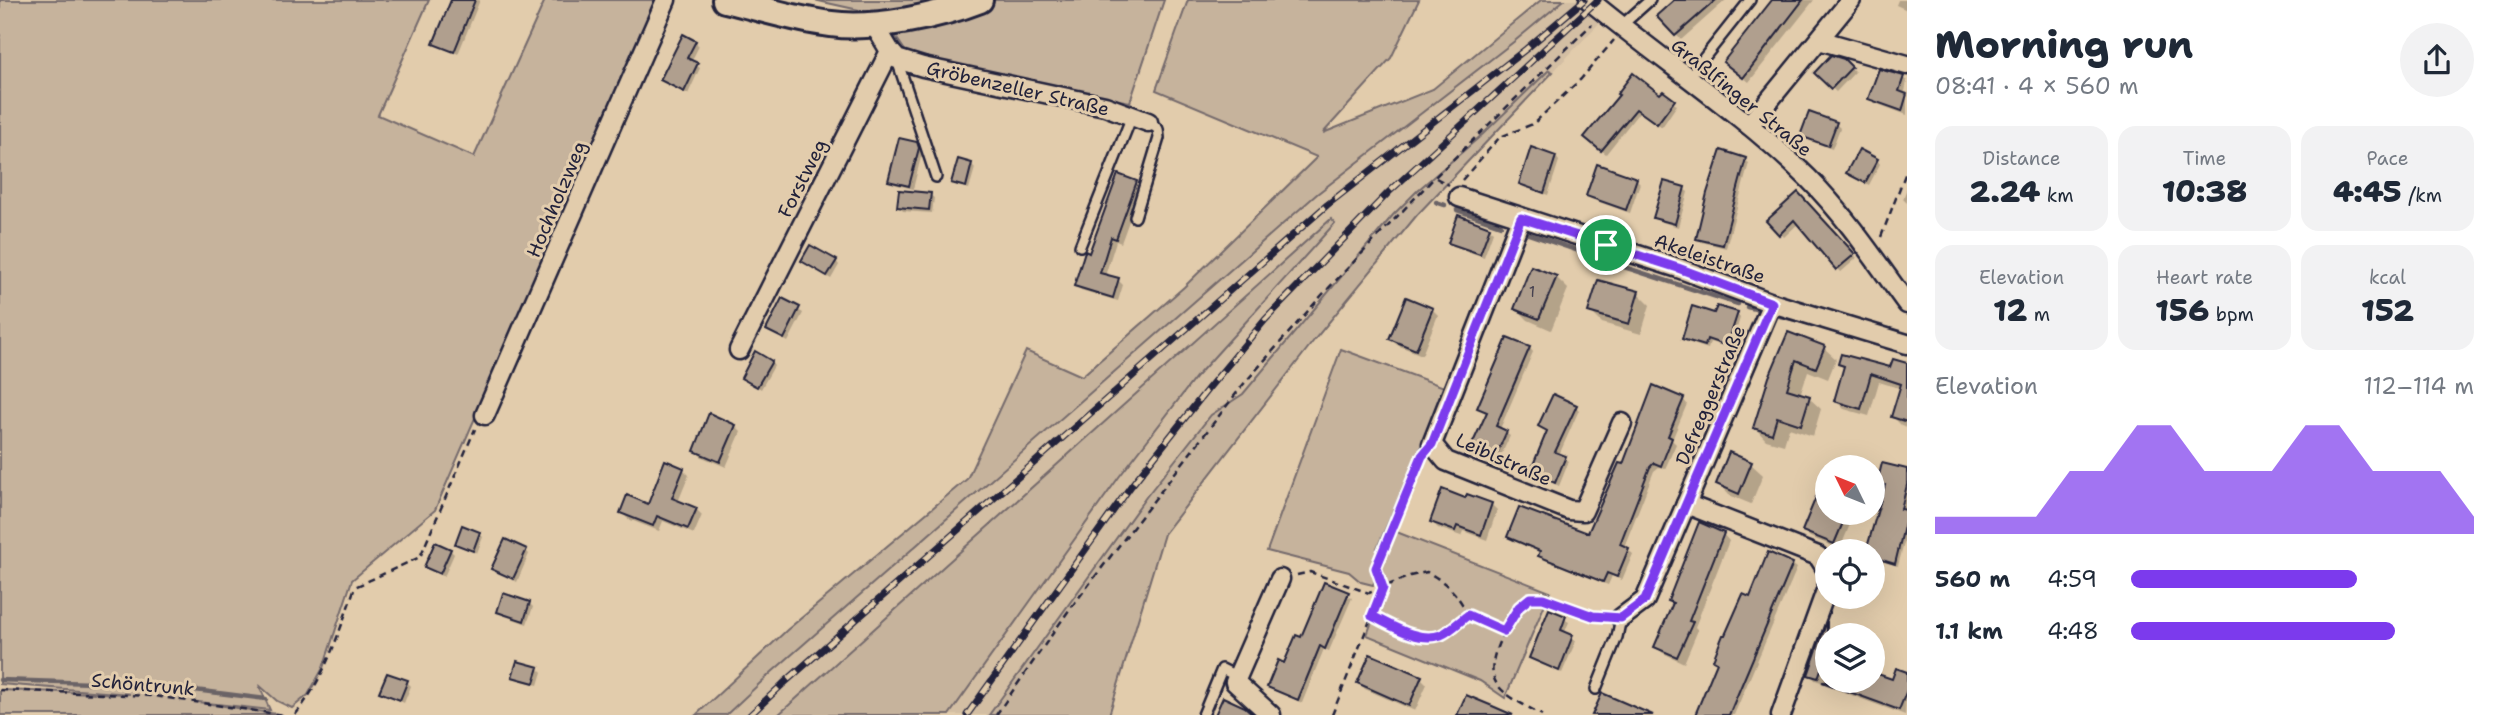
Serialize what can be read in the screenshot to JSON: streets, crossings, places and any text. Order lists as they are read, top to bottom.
{
  "streets": {
    "street": [
      "Gröbenzeller Straße",
      "Graßlfinger Straße",
      "Forstweg",
      "Hochholzweg",
      "Akeleistraße",
      "Defreggerstraße",
      "Leiblstraße"
    ],
    "path": ["Schöntrunk"]
  },
  "crossings": [
    ["Gröbenzeller Straße", "Forstweg"],
    ["Akeleistraße", "Defreggerstraße"],
    ["Akeleistraße", "Leiblstraße"]
  ],
  "house_numbers": ["1"],
  "north": "top left",
  "page": {
    "heading": ["Morning run", "08:41 · 4 × 560 m"],
    "stats": [
      ["Distance", "2.24 km"],
      ["Time", "10:38"],
      ["Pace", "4:45 /km"],
      ["Elevation", "12 m"],
      ["Heart rate", "156 bpm"],
      ["kcal", "152"]
    ],
    "chart": ["Elevation", "112–114 m"],
    "list": [
      {
        "name": "560 m",
        "note": "4:59"
      },
      {
        "name": "1.1 km",
        "note": "4:48"
      }
    ]
  }
}
